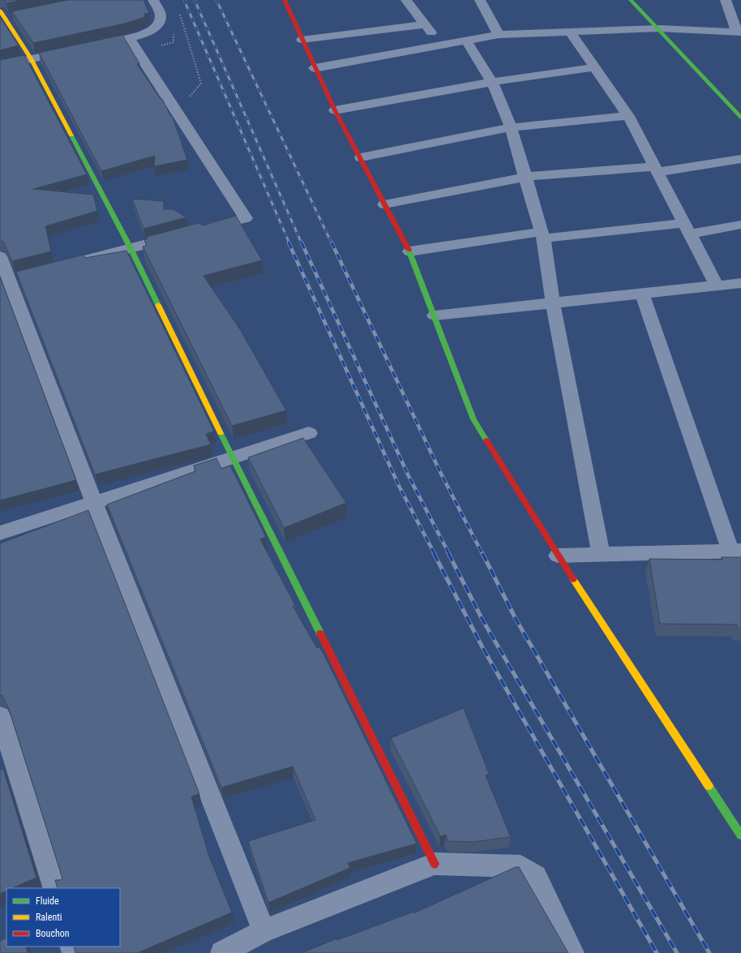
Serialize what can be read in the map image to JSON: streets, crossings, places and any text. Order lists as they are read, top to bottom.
{
  "legend": ["Fluide", "Ralenti", "Bouchon"]
}
